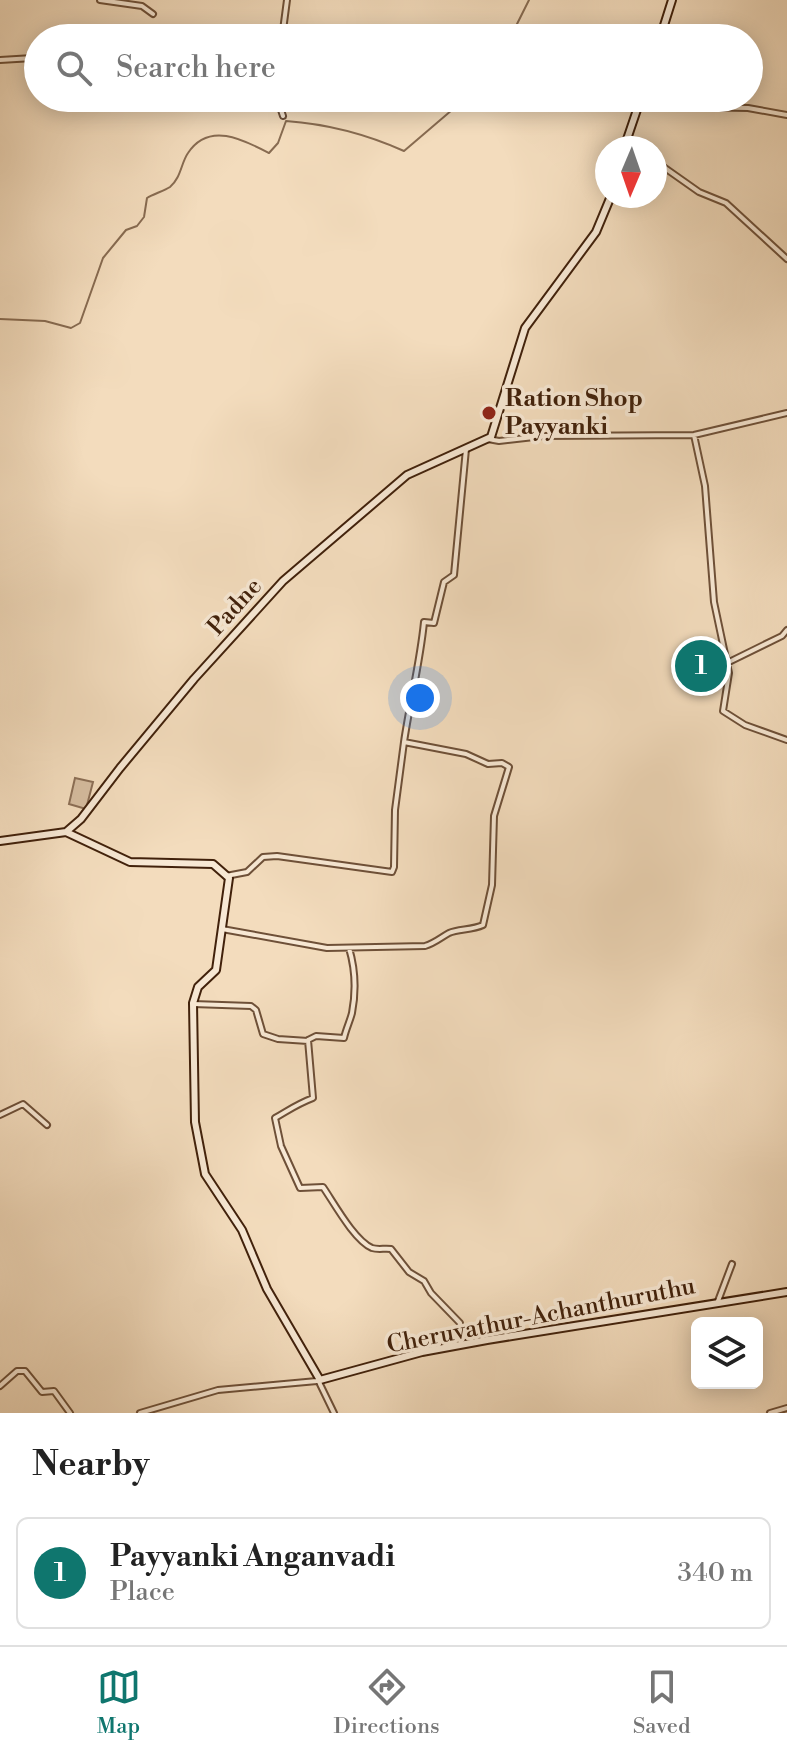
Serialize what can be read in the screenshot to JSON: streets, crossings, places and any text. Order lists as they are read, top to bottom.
{
  "streets": {
    "main road": ["Padne", "Cheruvathur-Achanthuruthu"]
  },
  "places": ["Ration Shop Payyanki"],
  "north": "bottom",
  "page": {
    "search": "Search here",
    "pins": "1",
    "heading": "Nearby",
    "list": [
      {
        "mark": "1",
        "name": "Payyanki Anganvadi",
        "note": "Place",
        "value": "340 m"
      }
    ],
    "nav": ["Map", "Directions", "Saved"]
  }
}
